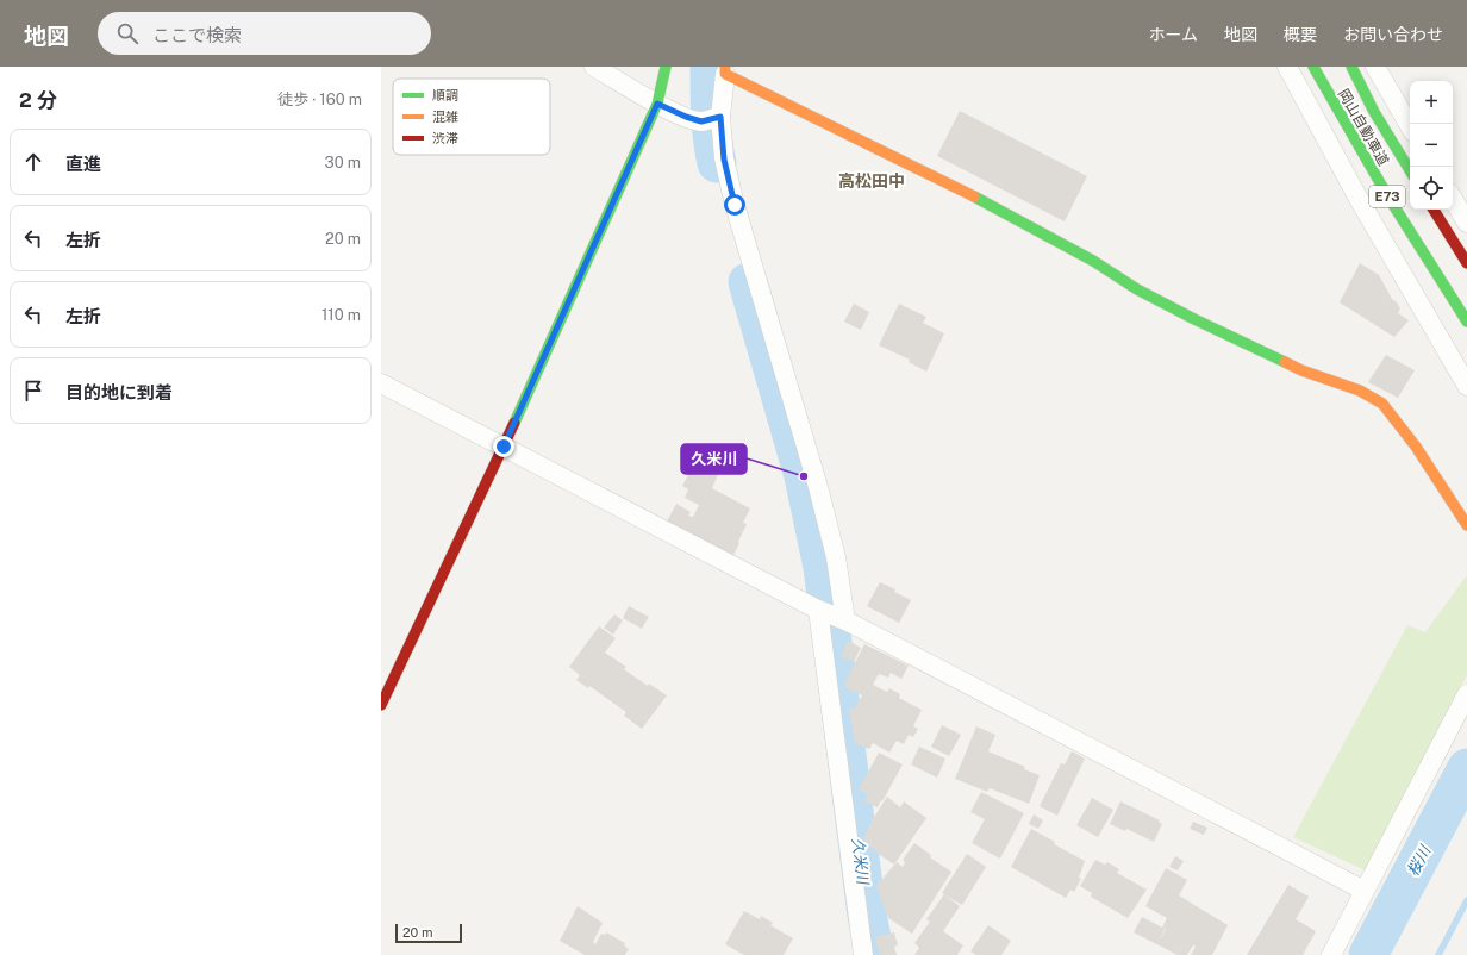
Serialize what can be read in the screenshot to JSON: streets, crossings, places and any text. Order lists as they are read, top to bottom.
{
  "streets": {
    "main road": ["岡山自動車道", "E73"]
  },
  "districts": ["高松田中"],
  "water": ["久米川", "桜川"],
  "places": ["久米川"],
  "legend": ["順調", "混雑", "渋滞"],
  "scale_bar": "20 m",
  "page": {
    "header": "地図",
    "search": "ここで検索",
    "nav": [
      "ホーム",
      "地図",
      "概要",
      "お問い合わせ"
    ],
    "heading": ["2 分", "徒歩 · 160 m"],
    "map_buttons": ["+", "−"],
    "list": [
      ["直進", "30 m"],
      ["左折", "20 m"],
      ["左折", "110 m"],
      "目的地に到着"
    ],
    "scale": "20 m"
  }
}
